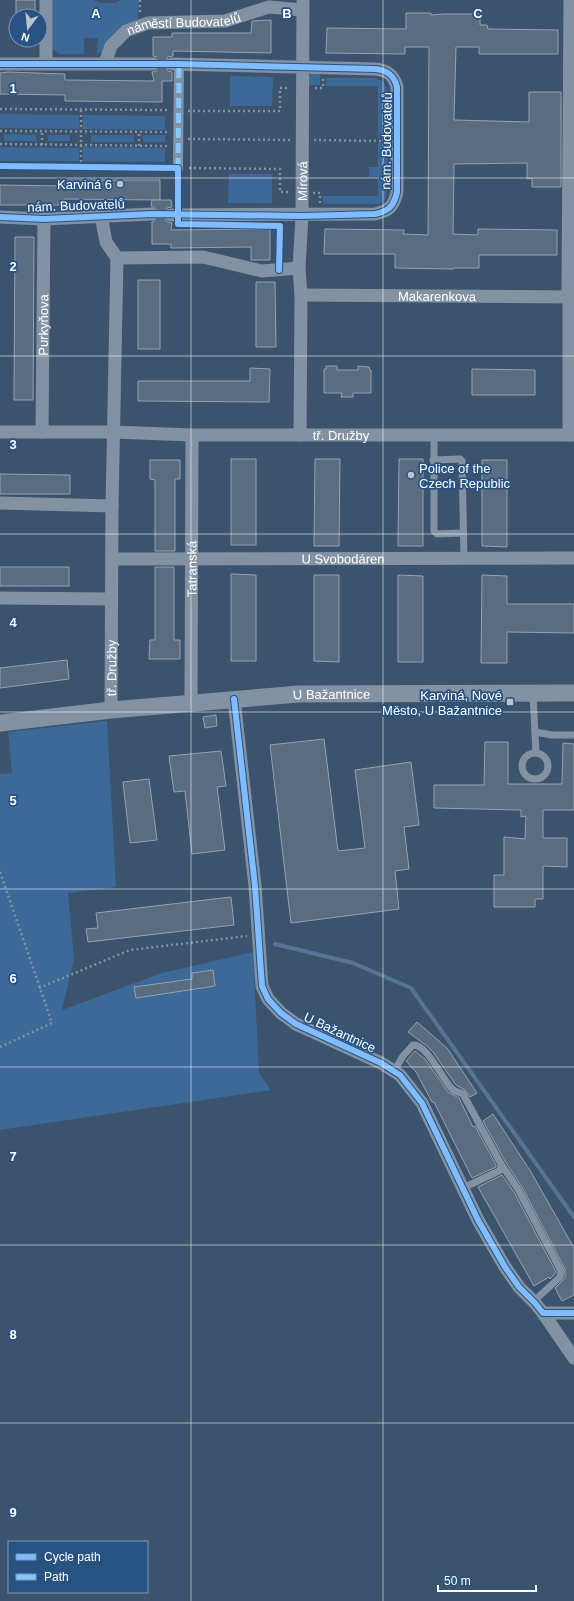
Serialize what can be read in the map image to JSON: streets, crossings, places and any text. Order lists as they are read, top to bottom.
{
  "streets": {
    "street": [
      "náměstí Budovatelů",
      "nám. Budovatelů",
      "Mírová",
      "Makarenkova",
      "Purkyňova",
      "tř. Družby",
      "U Svobodáren",
      "Tatranská",
      "U Bažantnice"
    ]
  },
  "crossings": [
    ["náměstí Budovatelů", "Mírová"],
    ["nám. Budovatelů", "Mírová"],
    ["nám. Budovatelů", "Purkyňova"],
    ["Mírová", "Makarenkova"],
    ["Mírová", "tř. Družby"],
    ["Makarenkova", "tř. Družby"],
    ["Purkyňova", "tř. Družby"],
    ["tř. Družby", "U Svobodáren"],
    ["tř. Družby", "Tatranská"],
    ["tř. Družby", "U Bažantnice"],
    ["U Svobodáren", "Tatranská"],
    ["Tatranská", "U Bažantnice"]
  ],
  "places": {
    "other": ["Karviná 6", "Police of the Czech Republic"],
    "transit": ["Karviná, Nové Město, U Bažantnice"]
  },
  "legend": ["Cycle path", "Path"],
  "scale_bar": "50 m",
  "north": "bottom",
  "grid": {
    "columns": ["A", "B", "C"],
    "rows": [
      "1",
      "2",
      "3",
      "4",
      "5",
      "6",
      "7",
      "8",
      "9"
    ]
  }
}
